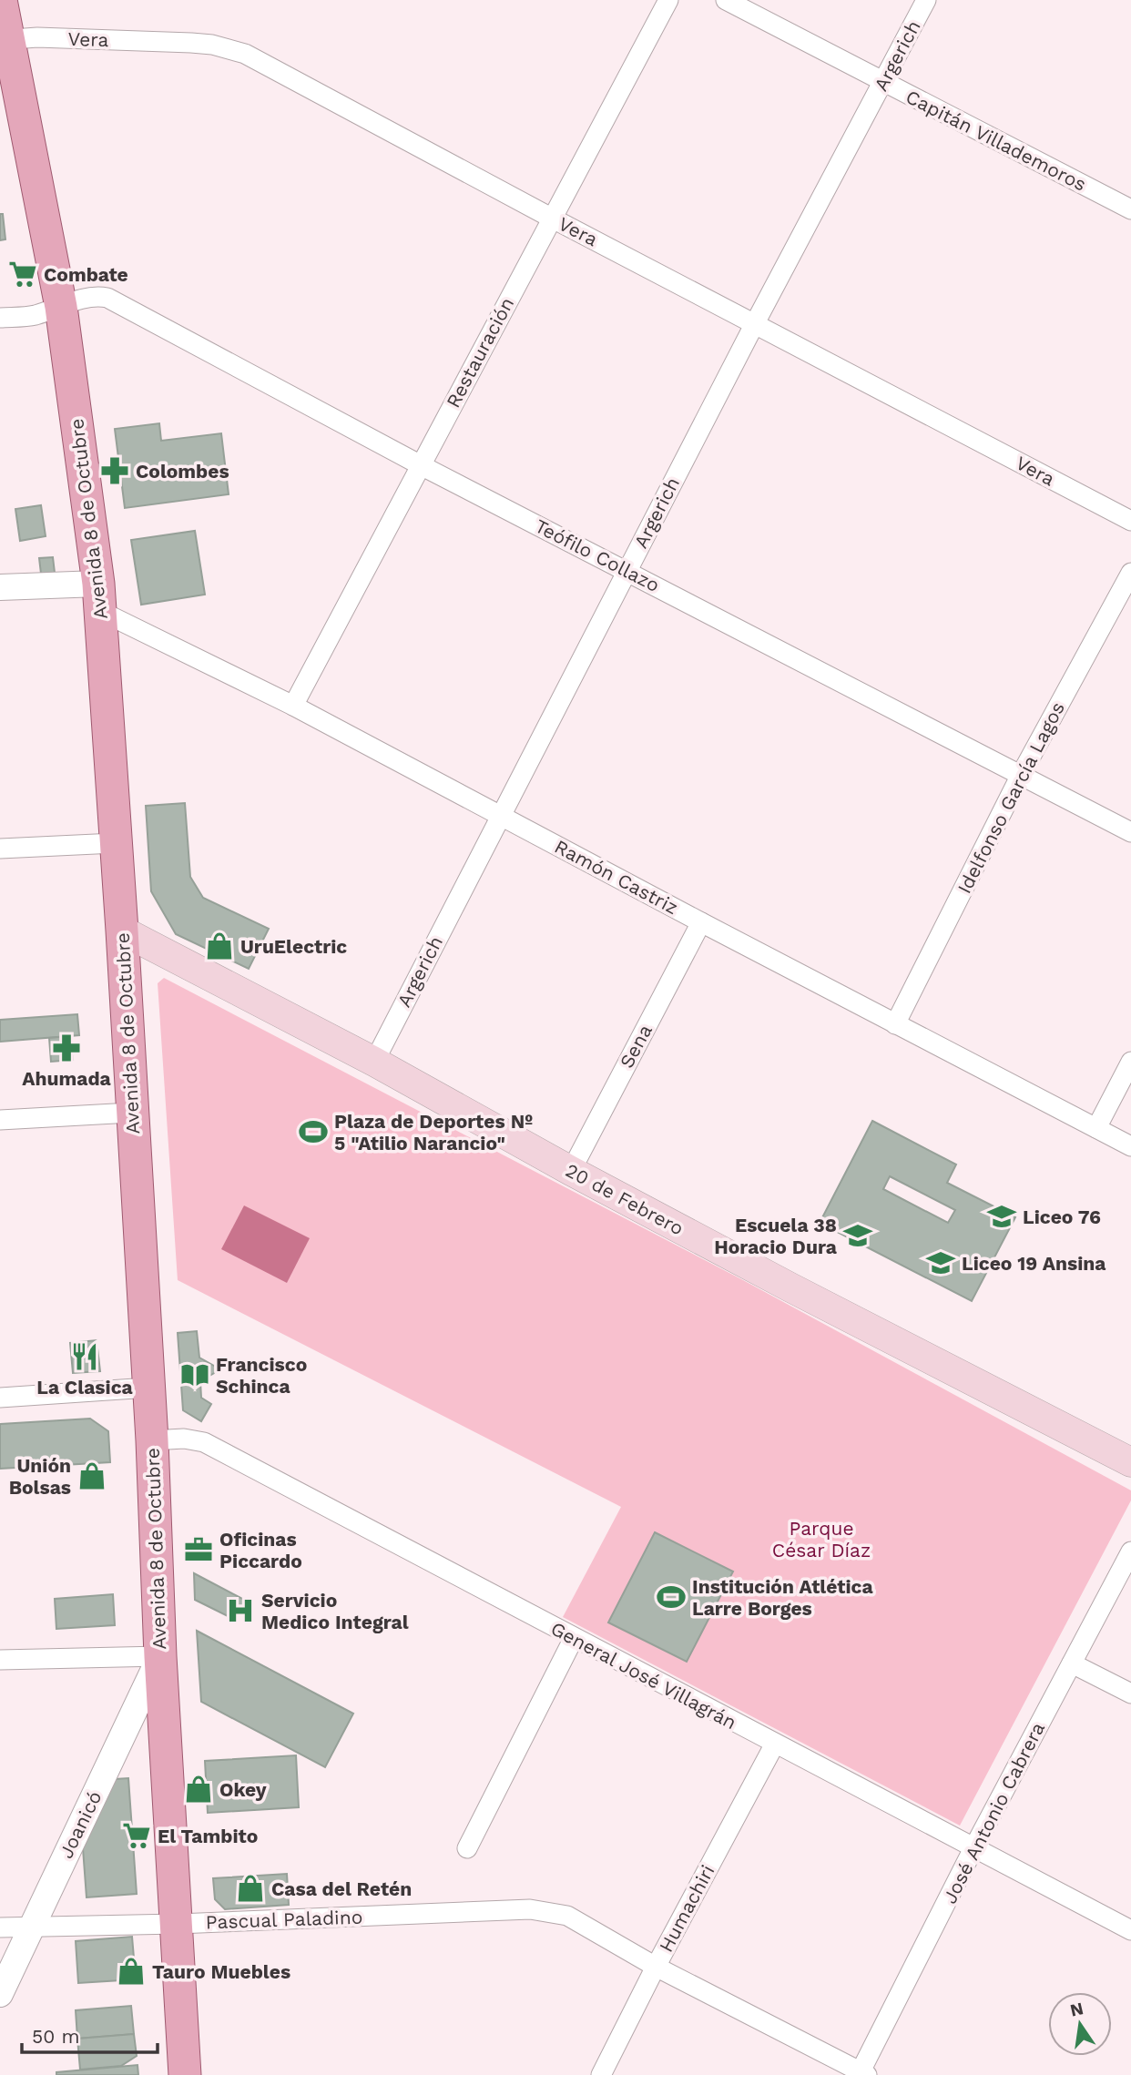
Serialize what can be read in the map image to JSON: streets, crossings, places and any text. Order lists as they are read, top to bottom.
{
  "streets": {
    "main road": ["Avenida 8 de Octubre", "20 de Febrero"],
    "street": [
      "Vera",
      "Argerich",
      "Capitán Villademoros",
      "Restauración",
      "Teófilo Collazo",
      "Idelfonso García Lagos",
      "Ramón Castriz",
      "Sena",
      "General José Villagrán",
      "José Antonio Cabrera",
      "Joanicó",
      "Humachiri",
      "Pascual Paladino"
    ]
  },
  "crossings": [
    ["Vera", "Argerich"],
    ["Vera", "Restauración"],
    ["Vera", "Avenida 8 de Octubre"],
    ["Argerich", "Capitán Villademoros"],
    ["Argerich", "Teófilo Collazo"],
    ["Argerich", "Ramón Castriz"],
    ["Argerich", "20 de Febrero"],
    ["Restauración", "Teófilo Collazo"],
    ["Restauración", "Ramón Castriz"],
    ["Avenida 8 de Octubre", "Teófilo Collazo"],
    ["Avenida 8 de Octubre", "Ramón Castriz"],
    ["Avenida 8 de Octubre", "20 de Febrero"],
    ["Avenida 8 de Octubre", "General José Villagrán"],
    ["Avenida 8 de Octubre", "Joanicó"],
    ["Avenida 8 de Octubre", "Pascual Paladino"],
    ["Teófilo Collazo", "Idelfonso García Lagos"],
    ["Idelfonso García Lagos", "Ramón Castriz"],
    ["Ramón Castriz", "Sena"],
    ["Sena", "20 de Febrero"],
    ["General José Villagrán", "José Antonio Cabrera"],
    ["General José Villagrán", "Humachiri"],
    ["Joanicó", "Pascual Paladino"],
    ["Humachiri", "Pascual Paladino"]
  ],
  "parks": ["Parque César Díaz"],
  "places": {
    "supermarket": ["Combate", "El Tambito"],
    "pharmacy": ["Colombes", "Ahumada"],
    "shop": [
      "UruElectric",
      "Unión Bolsas",
      "Okey",
      "Casa del Retén",
      "Tauro Muebles"
    ],
    "sports": ["Plaza de Deportes Nº 5 \"Atilio Narancio\"", "Institución Atlética Larre Borges"],
    "school or university": ["Liceo 76", "Escuela 38 Horacio Dura", "Liceo 19 Ansina"],
    "restaurant": ["La Clasica"],
    "library": ["Francisco Schinca"],
    "office": ["Oficinas Piccardo"],
    "hospital": ["Servicio Medico Integral"]
  },
  "scale_bar": "50 m",
  "north": "top"
}
